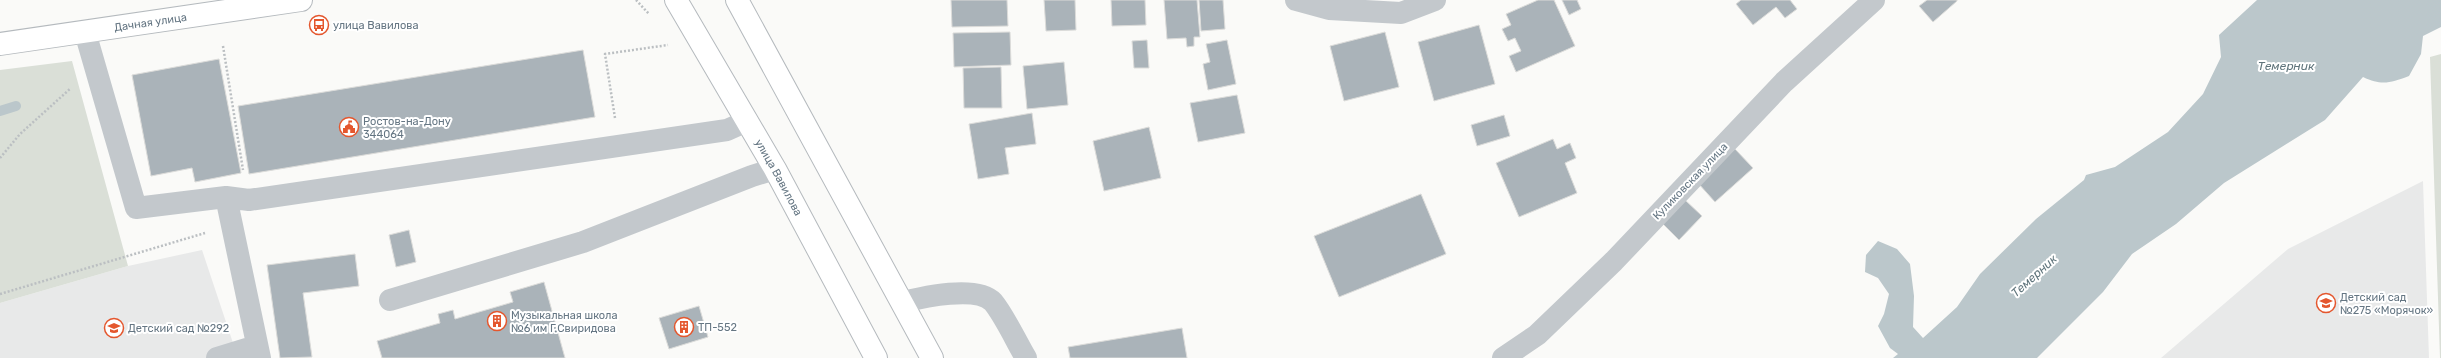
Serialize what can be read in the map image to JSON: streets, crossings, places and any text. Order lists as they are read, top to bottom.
{
  "streets": {
    "main road": ["Дачная улица", "улица Вавилова"],
    "street": ["Куликовская улица"]
  },
  "water": ["Темерник"],
  "places": {
    "bus stop": ["улица Вавилова"],
    "public building": ["Ростов-на-Дону 344064"],
    "school or university": ["Детский сад №275 «Морячок»", "Детский сад №292"],
    "building": ["Музыкальная школа №6 им Г.Свиридова", "ТП-552"]
  }
}
